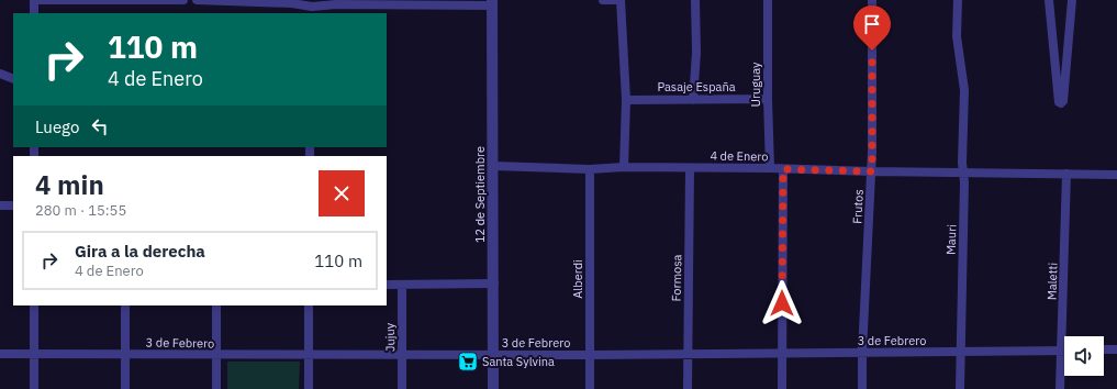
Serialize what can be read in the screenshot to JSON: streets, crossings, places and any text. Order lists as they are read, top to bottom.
{
  "streets": {
    "street": [
      "Uruguay",
      "Pasaje España",
      "4 de Enero",
      "12 de Septiembre",
      "Frutos",
      "Mauri",
      "Formosa",
      "Alberdi",
      "Maletti",
      "Jujuy",
      "3 de Febrero"
    ]
  },
  "crossings": [
    ["Uruguay", "Pasaje España"],
    ["Uruguay", "4 de Enero"],
    ["4 de Enero", "12 de Septiembre"],
    ["4 de Enero", "Frutos"],
    ["4 de Enero", "Mauri"],
    ["4 de Enero", "Formosa"],
    ["4 de Enero", "Alberdi"],
    ["4 de Enero", "Maletti"],
    ["12 de Septiembre", "3 de Febrero"],
    ["Frutos", "3 de Febrero"],
    ["Mauri", "3 de Febrero"],
    ["Formosa", "3 de Febrero"],
    ["Alberdi", "3 de Febrero"],
    ["Maletti", "3 de Febrero"],
    ["Jujuy", "3 de Febrero"]
  ],
  "places": {
    "supermarket": ["Santa Sylvina"]
  },
  "page": {
    "turn": ["110 m", "4 de Enero"],
    "then": "Luego",
    "heading": ["4 min", "280 m · 15:55"],
    "list": [
      {
        "name": "Gira a la derecha",
        "note": "4 de Enero",
        "value": "110 m"
      }
    ]
  }
}
